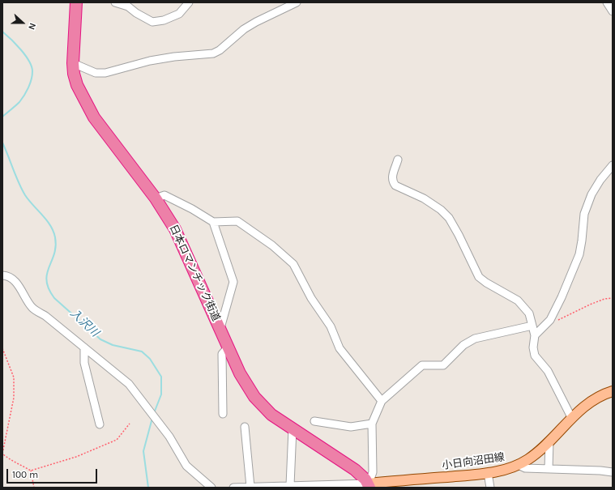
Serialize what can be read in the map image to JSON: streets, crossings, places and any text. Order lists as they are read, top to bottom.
{
  "streets": {
    "highway": ["日本ロマンチック街道"],
    "main road": ["小日向沼田線"]
  },
  "crossings": [
    ["日本ロマンチック街道", "小日向沼田線"]
  ],
  "water": ["入沢川"],
  "scale_bar": "100 m",
  "north": "right"
}
